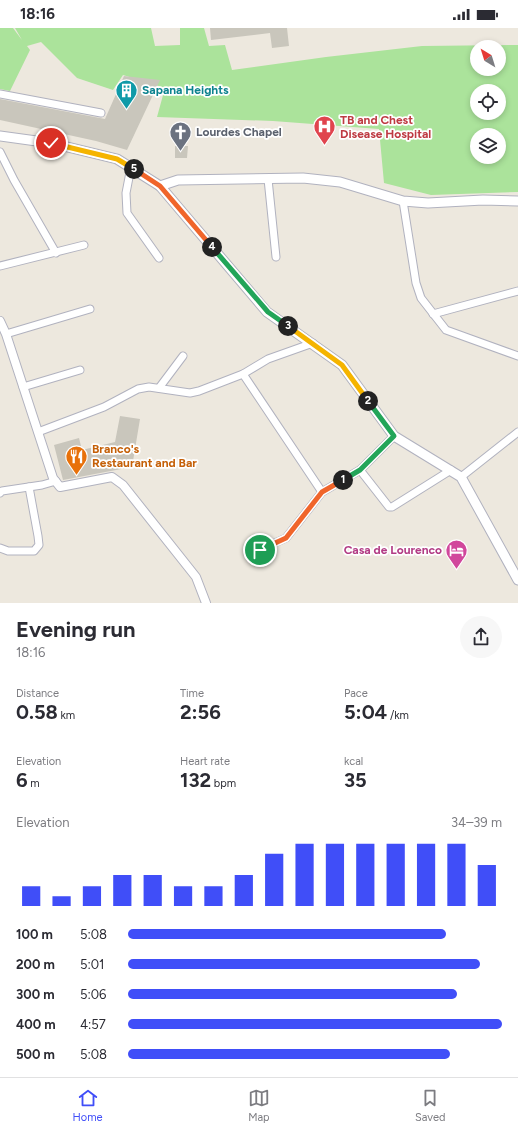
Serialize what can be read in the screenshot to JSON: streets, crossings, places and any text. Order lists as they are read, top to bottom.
{
  "places": {
    "building": ["Sapana Heights"],
    "hospital": ["TB and Chest Disease Hospital"],
    "church": ["Lourdes Chapel"],
    "restaurant": ["Branco's Restaurant and Bar"],
    "hotel": ["Casa de Lourenco"]
  },
  "north": "top left",
  "page": {
    "status": "18:16",
    "pins": [
      "5",
      "4",
      "3",
      "2",
      "1"
    ],
    "heading": ["Evening run", "18:16"],
    "stats": [
      ["Distance", "0.58 km"],
      ["Time", "2:56"],
      ["Pace", "5:04 /km"],
      ["Elevation", "6 m"],
      ["Heart rate", "132 bpm"],
      ["kcal", "35"]
    ],
    "chart": ["Elevation", "34–39 m"],
    "list": [
      {
        "name": "100 m",
        "note": "5:08"
      },
      {
        "name": "200 m",
        "note": "5:01"
      },
      {
        "name": "300 m",
        "note": "5:06"
      },
      {
        "name": "400 m",
        "note": "4:57"
      },
      {
        "name": "500 m",
        "note": "5:08"
      }
    ],
    "tabs": ["Home", "Map", "Saved"]
  }
}
